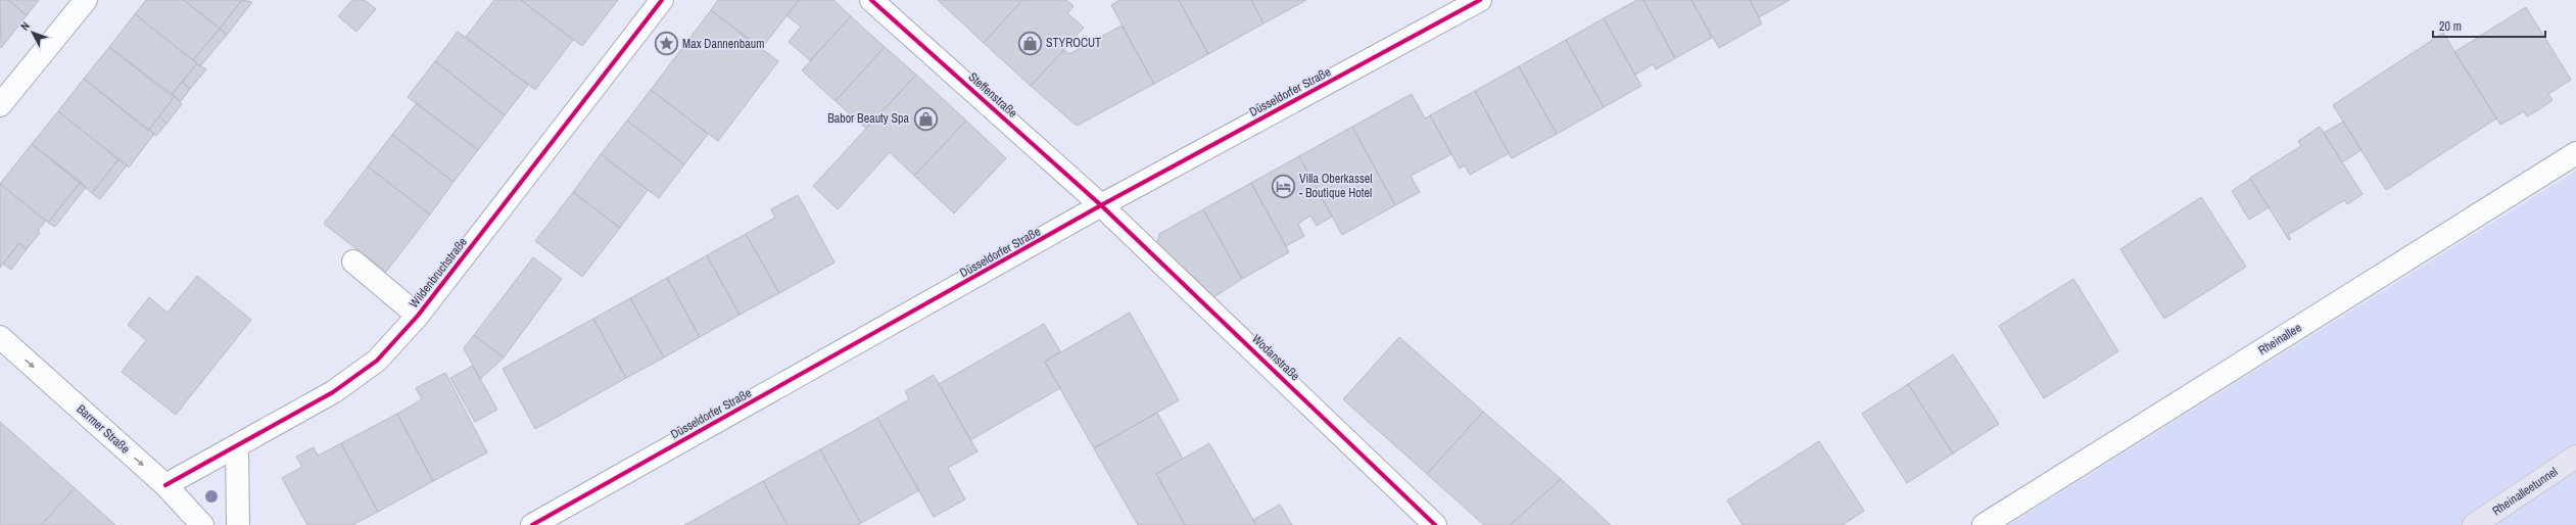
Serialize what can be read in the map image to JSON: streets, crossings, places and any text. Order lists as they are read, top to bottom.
{
  "streets": {
    "highway": ["Rheinalleetunnel"],
    "street": [
      "Düsseldorfer Straße",
      "Steffenstraße",
      "Wildenbruchstraße",
      "Rheinallee",
      "Wodanstraße",
      "Barmer Straße"
    ]
  },
  "crossings": [
    ["Düsseldorfer Straße", "Steffenstraße"],
    ["Düsseldorfer Straße", "Wodanstraße"],
    ["Steffenstraße", "Wodanstraße"],
    ["Wildenbruchstraße", "Barmer Straße"]
  ],
  "one_way": ["Barmer Straße"],
  "places": {
    "shop": ["STYROCUT", "Babor Beauty Spa"],
    "place": ["Max Dannenbaum"],
    "hotel": ["Villa Oberkassel - Boutique Hotel"]
  },
  "scale_bar": "20 m",
  "north": "top left"
}
